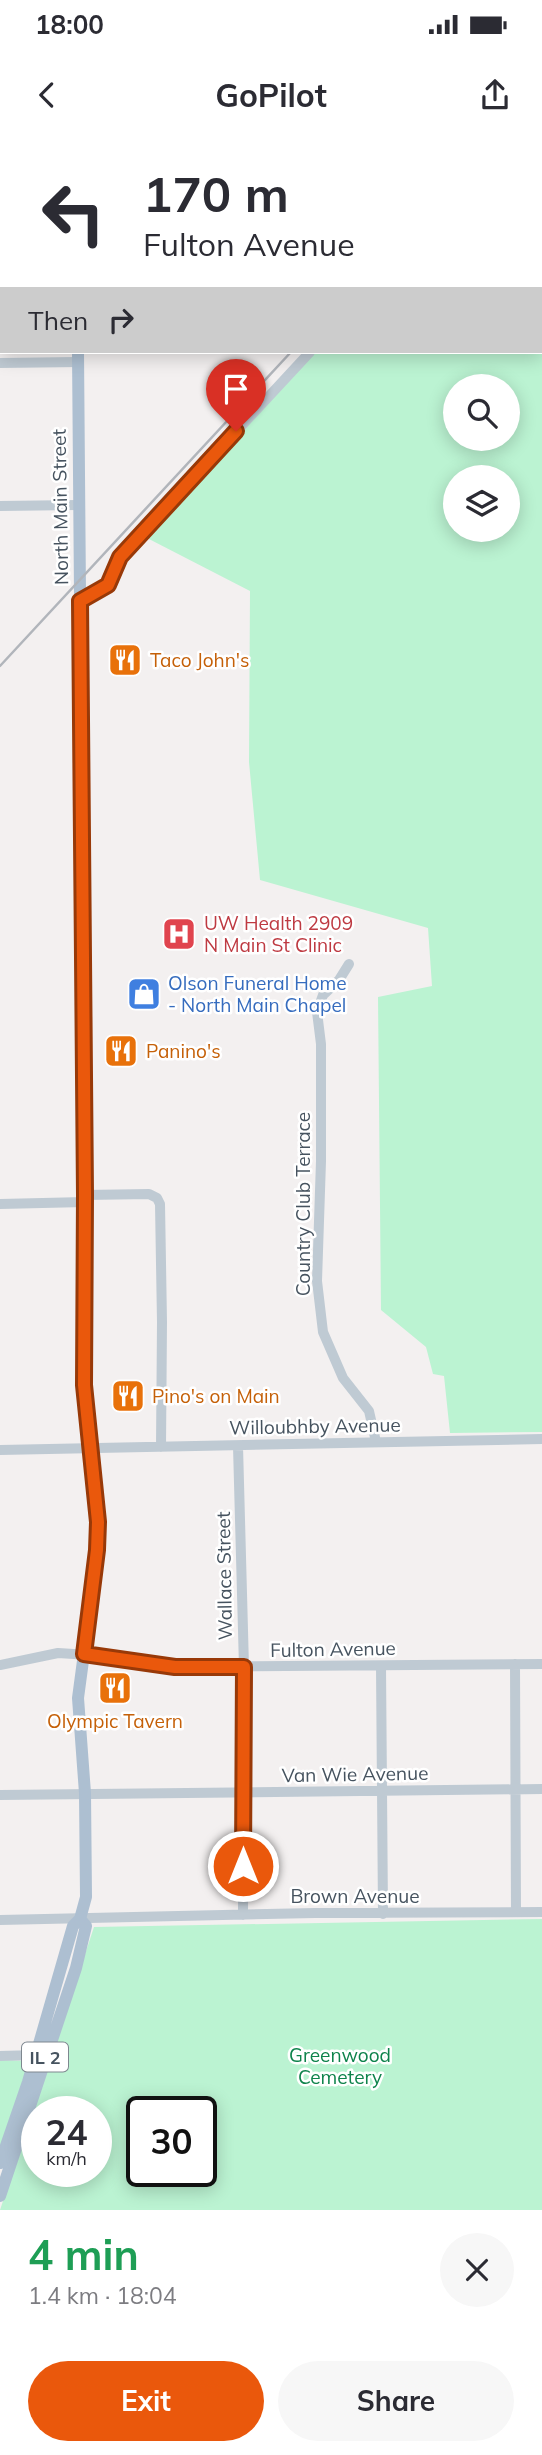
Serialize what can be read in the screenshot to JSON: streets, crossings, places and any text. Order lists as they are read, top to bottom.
{
  "streets": {
    "main road": ["North Main Street", "IL 2"],
    "street": [
      "Country Club Terrace",
      "Willoubhby Avenue",
      "Wallace Street",
      "Fulton Avenue",
      "Van Wie Avenue",
      "Brown Avenue"
    ]
  },
  "crossings": [
    ["North Main Street", "Willoubhby Avenue"],
    ["North Main Street", "Fulton Avenue"],
    ["North Main Street", "Van Wie Avenue"],
    ["North Main Street", "Brown Avenue"],
    ["Country Club Terrace", "Willoubhby Avenue"],
    ["Willoubhby Avenue", "Wallace Street"],
    ["Wallace Street", "Fulton Avenue"],
    ["Wallace Street", "Van Wie Avenue"],
    ["Wallace Street", "Brown Avenue"]
  ],
  "parks": ["Greenwood Cemetery"],
  "places": {
    "restaurant": [
      "Taco John's",
      "Panino's",
      "Pino's on Main",
      "Olympic Tavern"
    ],
    "hospital": ["UW Health 2909 N Main St Clinic"],
    "shop": ["Olson Funeral Home - North Main Chapel"]
  },
  "page": {
    "status": "18:00",
    "header": "GoPilot",
    "turn": ["170 m", "Fulton Avenue"],
    "then": "Then",
    "speed": "24 km/h",
    "limit": "30",
    "heading": ["4 min", "1.4 km · 18:04"],
    "buttons": ["Exit", "Share"]
  }
}
